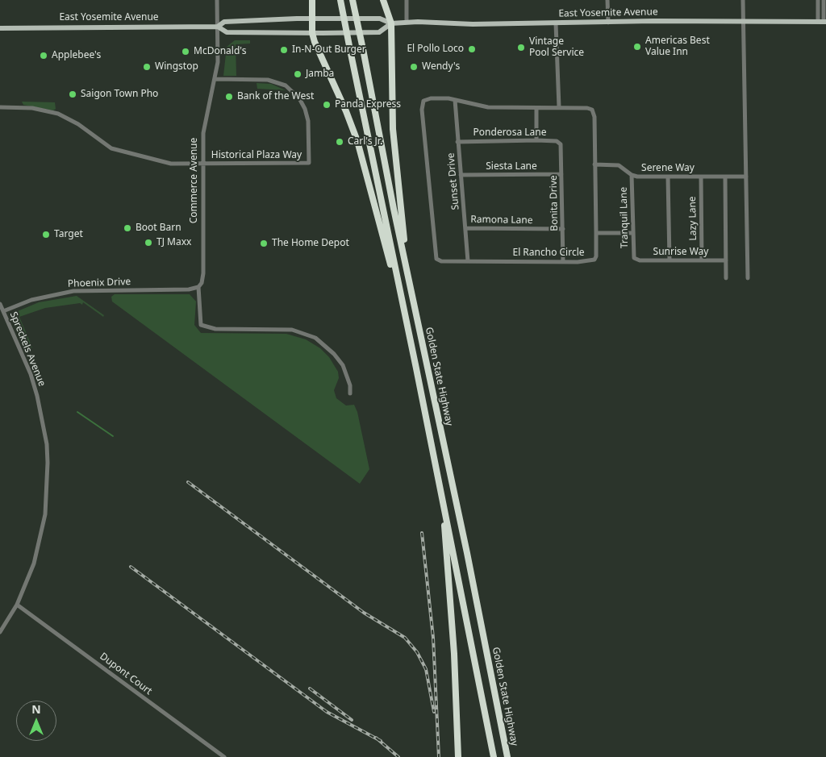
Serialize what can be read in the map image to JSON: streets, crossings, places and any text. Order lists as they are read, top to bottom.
{
  "streets": {
    "highway": ["Golden State Highway"],
    "main road": ["East Yosemite Avenue"],
    "street": [
      "Ponderosa Lane",
      "Historical Plaza Way",
      "Siesta Lane",
      "Serene Way",
      "Commerce Avenue",
      "Sunset Drive",
      "Bonita Drive",
      "Tranquil Lane",
      "Lazy Lane",
      "Ramona Lane",
      "Sunrise Way",
      "El Rancho Circle",
      "Phoenix Drive",
      "Spreckels Avenue",
      "Dupont Court"
    ]
  },
  "crossings": [
    ["East Yosemite Avenue", "Commerce Avenue"],
    ["Ponderosa Lane", "Sunset Drive"],
    ["Ponderosa Lane", "Bonita Drive"],
    ["Historical Plaza Way", "Commerce Avenue"],
    ["Siesta Lane", "Sunset Drive"],
    ["Siesta Lane", "Bonita Drive"],
    ["Serene Way", "Tranquil Lane"],
    ["Serene Way", "Lazy Lane"],
    ["Serene Way", "El Rancho Circle"],
    ["Commerce Avenue", "Phoenix Drive"],
    ["Sunset Drive", "Ramona Lane"],
    ["Sunset Drive", "El Rancho Circle"],
    ["Bonita Drive", "Ramona Lane"],
    ["Bonita Drive", "El Rancho Circle"],
    ["Tranquil Lane", "Sunrise Way"],
    ["Lazy Lane", "Sunrise Way"],
    ["Phoenix Drive", "Spreckels Avenue"],
    ["Spreckels Avenue", "Dupont Court"]
  ],
  "places": [
    "Americas Best Value Inn",
    "Vintage Pool Service",
    "El Pollo Loco",
    "In-N-Out Burger",
    "McDonald's",
    "Applebee's",
    "Wingstop",
    "Wendy's",
    "Jamba",
    "Saigon Town Pho",
    "Bank of the West",
    "Panda Express",
    "Carl's Jr.",
    "Boot Barn",
    "Target",
    "TJ Maxx",
    "The Home Depot"
  ],
  "north": "top"
}
